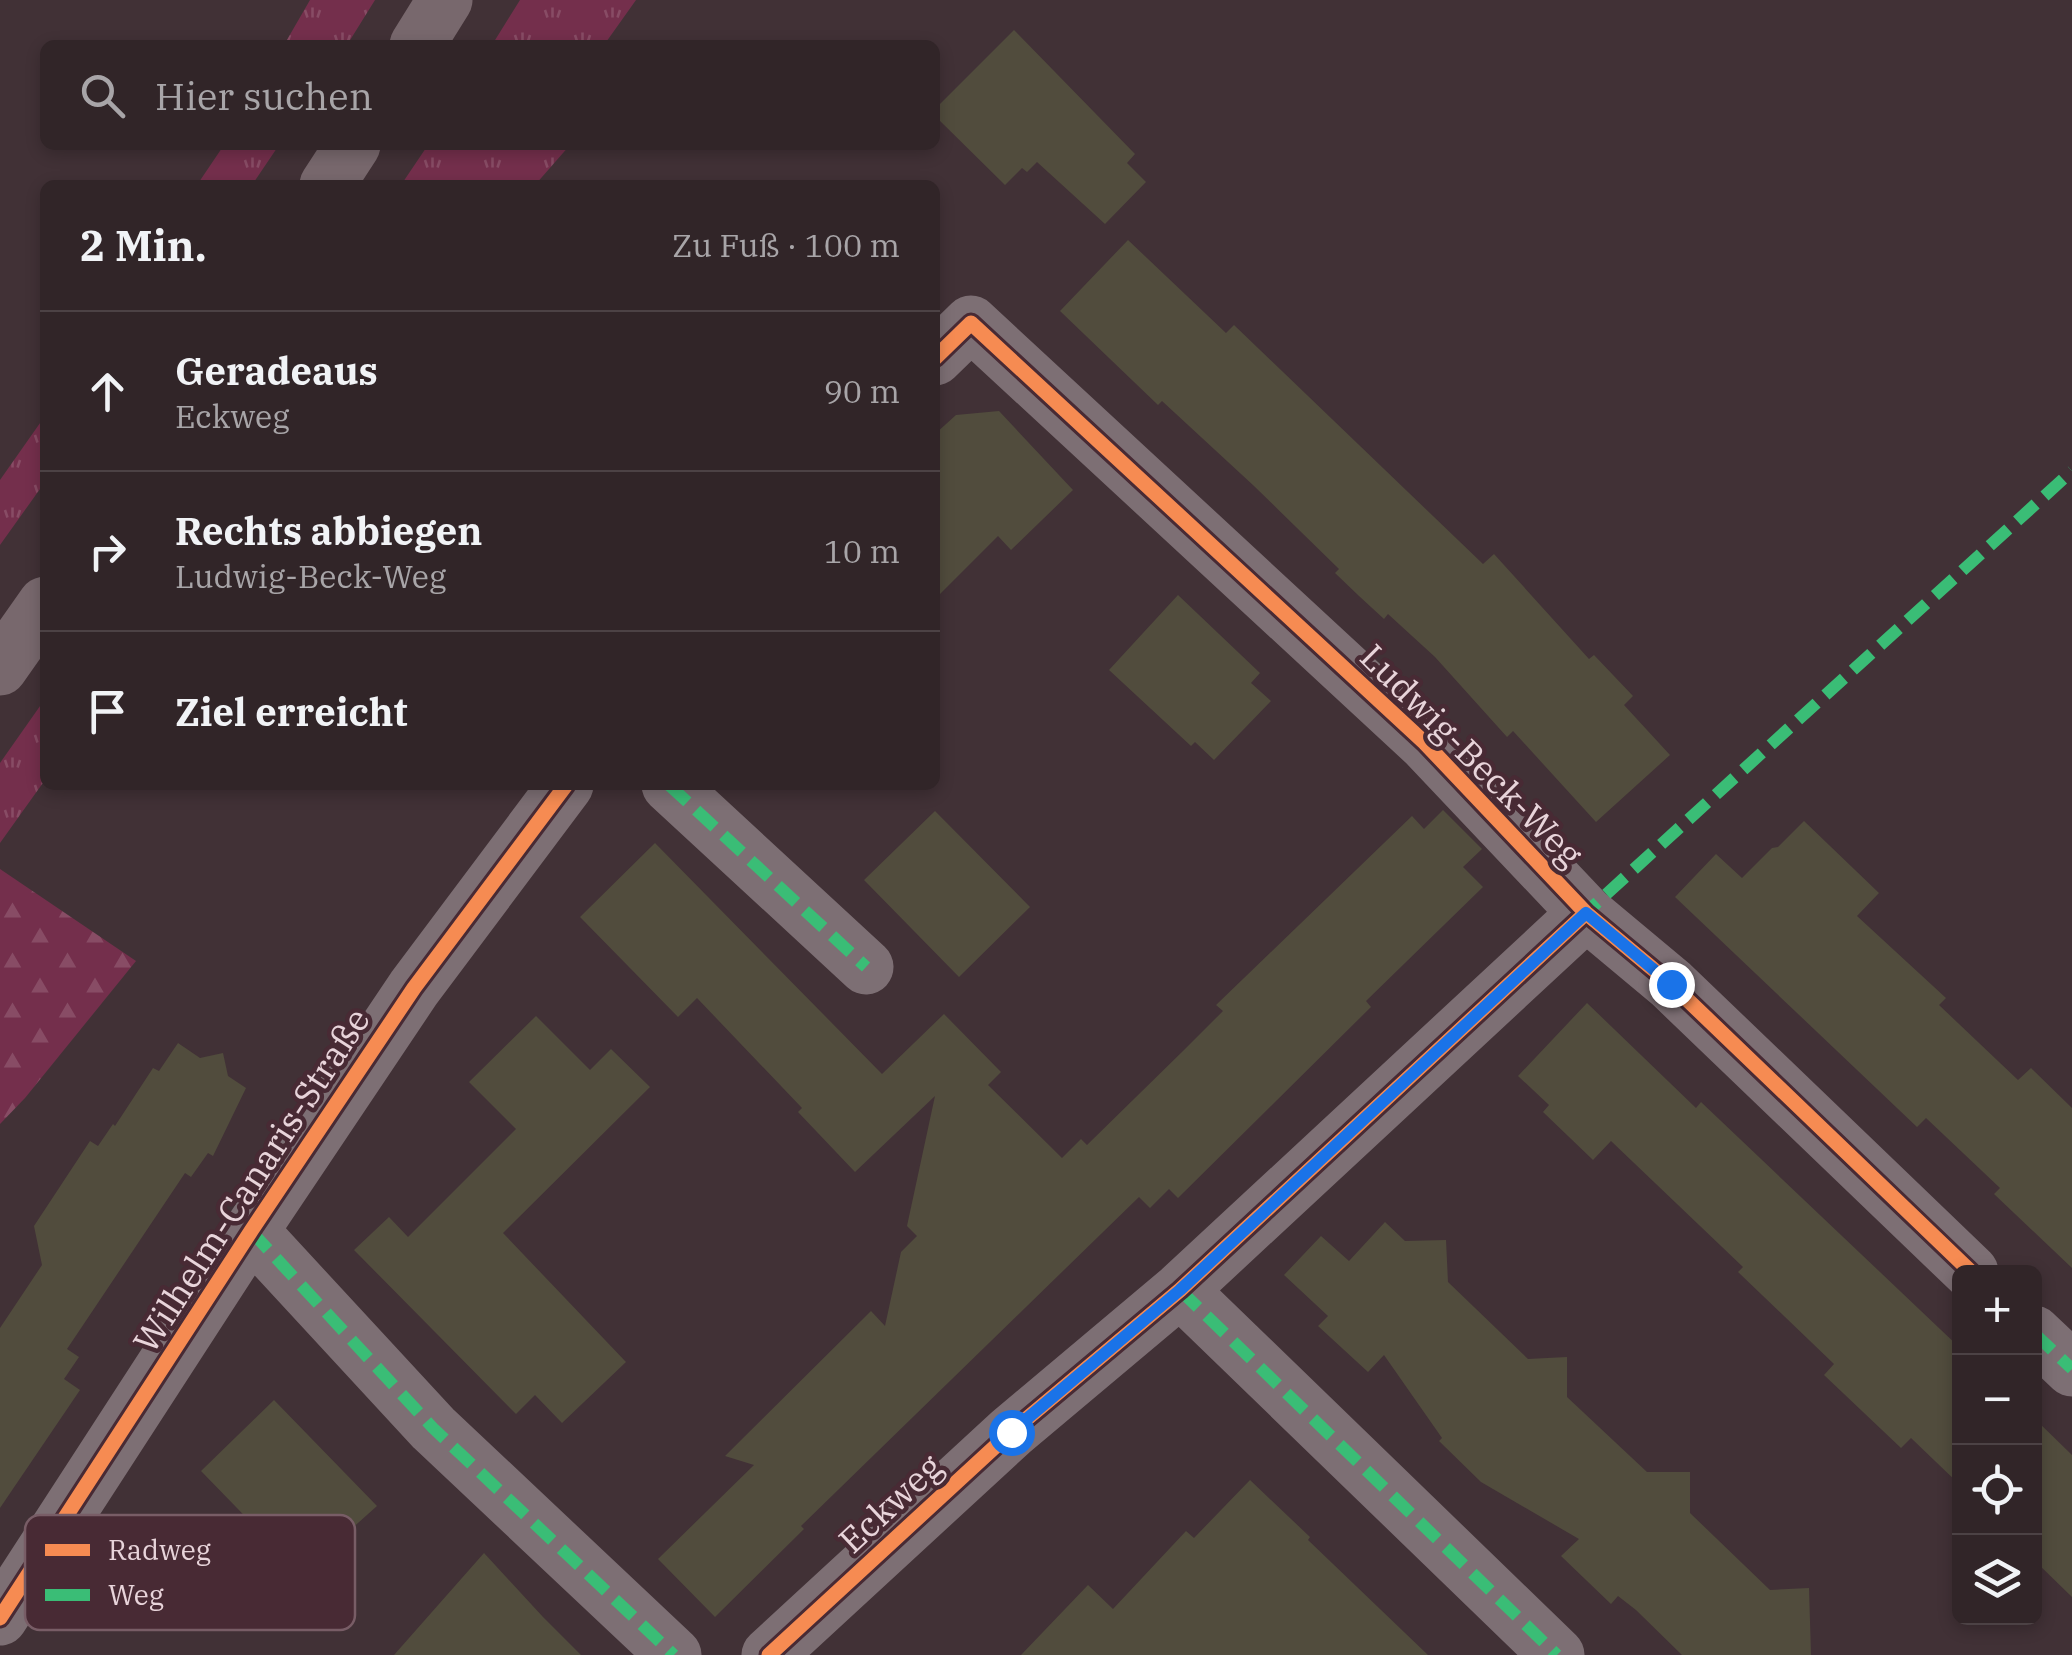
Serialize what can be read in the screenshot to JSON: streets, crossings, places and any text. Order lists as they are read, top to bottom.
{
  "streets": {
    "street": ["Ludwig-Beck-Weg", "Wilhelm-Canaris-Straße", "Eckweg"]
  },
  "crossings": [
    ["Ludwig-Beck-Weg", "Eckweg"]
  ],
  "legend": ["Radweg", "Weg"],
  "page": {
    "search": "Hier suchen",
    "heading": ["2 Min.", "Zu Fuß · 100 m"],
    "list": [
      ["Geradeaus", "Eckweg", "90 m"],
      ["Rechts abbiegen", "Ludwig-Beck-Weg", "10 m"],
      "Ziel erreicht"
    ],
    "map_buttons": ["+", "−"]
  }
}
